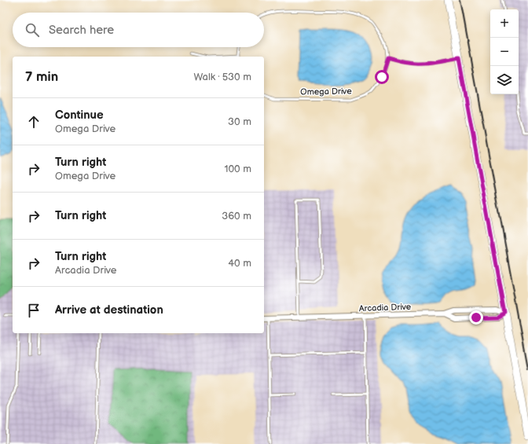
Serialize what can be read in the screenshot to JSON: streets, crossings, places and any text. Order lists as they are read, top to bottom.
{
  "streets": {
    "street": ["Arcadia Drive"],
    "lane": ["Omega Drive"]
  },
  "page": {
    "map_buttons": ["+", "−"],
    "search": "Search here",
    "heading": ["7 min", "Walk · 530 m"],
    "list": [
      ["Continue", "Omega Drive", "30 m"],
      ["Turn right", "Omega Drive", "100 m"],
      ["Turn right", "360 m"],
      ["Turn right", "Arcadia Drive", "40 m"],
      "Arrive at destination"
    ]
  }
}
